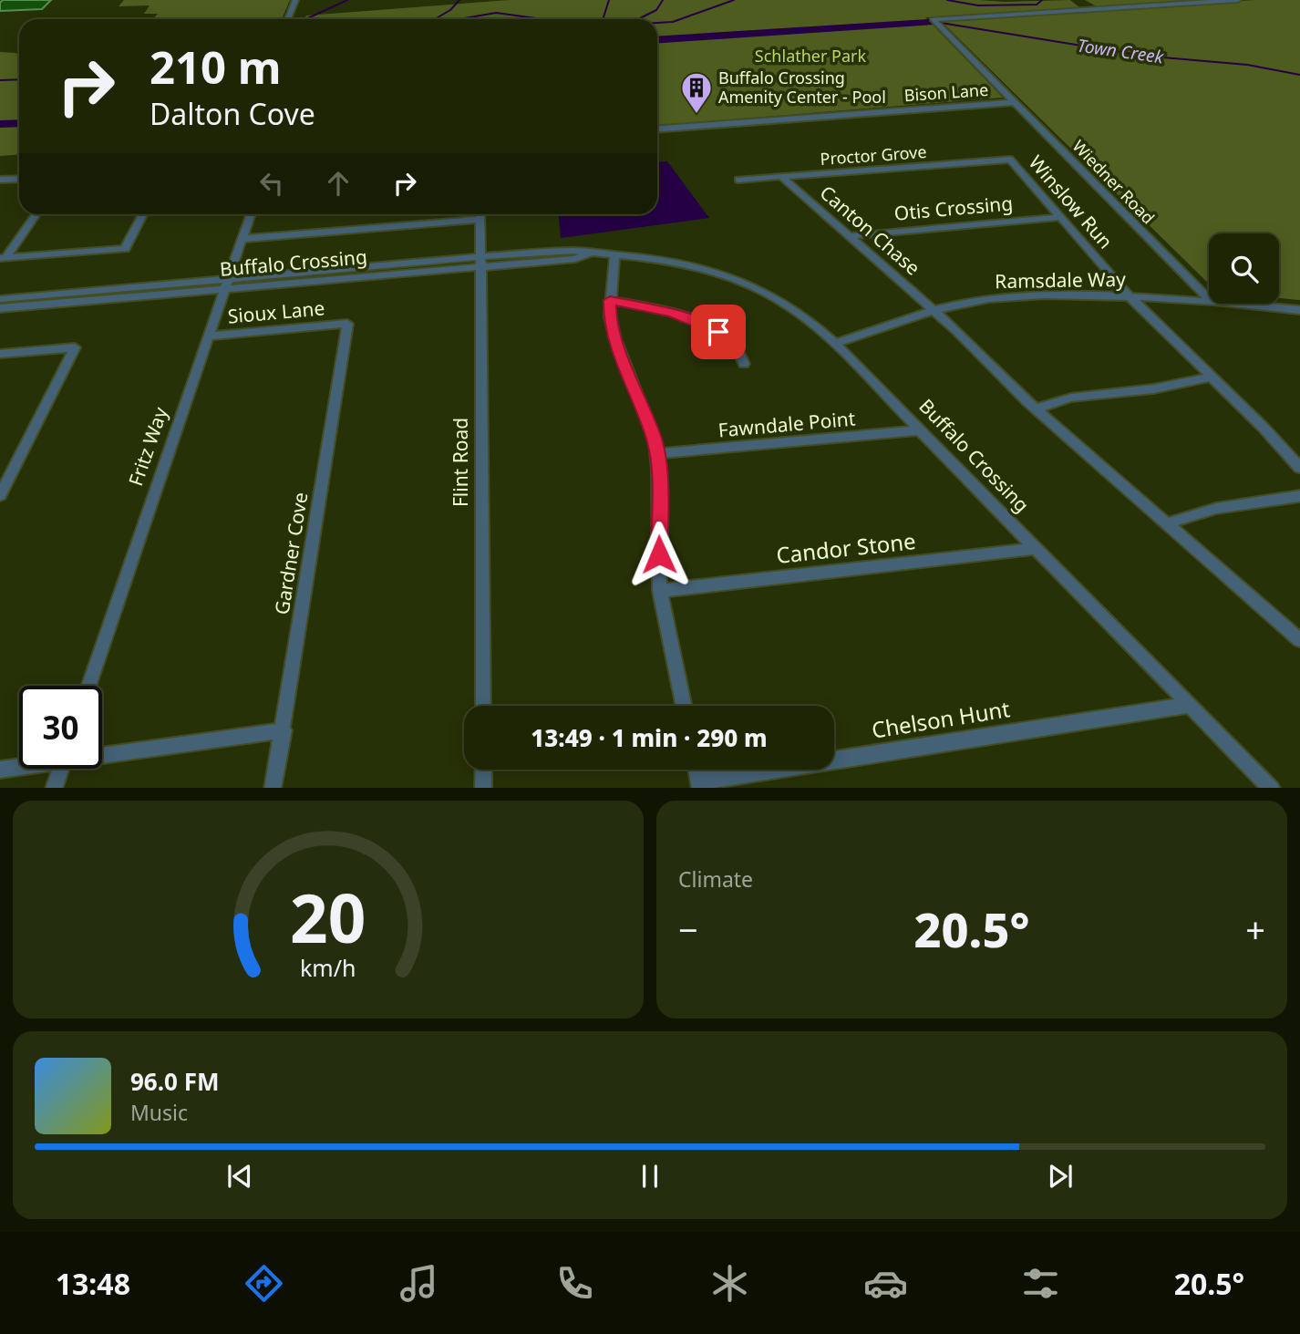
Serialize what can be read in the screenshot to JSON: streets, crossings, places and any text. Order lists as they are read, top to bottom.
{
  "streets": {
    "street": [
      "Bison Lane",
      "Proctor Grove",
      "Wiedner Road",
      "Winslow Run",
      "Otis Crossing",
      "Canton Chase",
      "Buffalo Crossing",
      "Ramsdale Way",
      "Sioux Lane",
      "Fawndale Point",
      "Fritz Way",
      "Flint Road",
      "Candor Stone",
      "Gardner Cove",
      "Chelson Hunt"
    ]
  },
  "crossings": [
    ["Bison Lane", "Wiedner Road"],
    ["Proctor Grove", "Winslow Run"],
    ["Proctor Grove", "Canton Chase"],
    ["Winslow Run", "Otis Crossing"],
    ["Winslow Run", "Ramsdale Way"],
    ["Otis Crossing", "Canton Chase"],
    ["Canton Chase", "Ramsdale Way"],
    ["Buffalo Crossing", "Ramsdale Way"],
    ["Buffalo Crossing", "Fawndale Point"],
    ["Buffalo Crossing", "Fritz Way"],
    ["Buffalo Crossing", "Flint Road"],
    ["Buffalo Crossing", "Candor Stone"],
    ["Buffalo Crossing", "Chelson Hunt"],
    ["Sioux Lane", "Fritz Way"],
    ["Sioux Lane", "Gardner Cove"]
  ],
  "water": ["Town Creek"],
  "parks": ["Schlather Park"],
  "places": {
    "building": ["Buffalo Crossing Amenity Center - Pool"]
  },
  "page": {
    "turn": ["210 m", "Dalton Cove"],
    "limit": "30",
    "trip": "13:49 · 1 min · 290 m",
    "tile": "Climate",
    "heat": ["−", "20.5°", "+"],
    "song": ["96.0 FM", "Music"],
    "tabs": ["13:48", "20.5°"],
    "gauge": ["20", "km/h"]
  }
}
